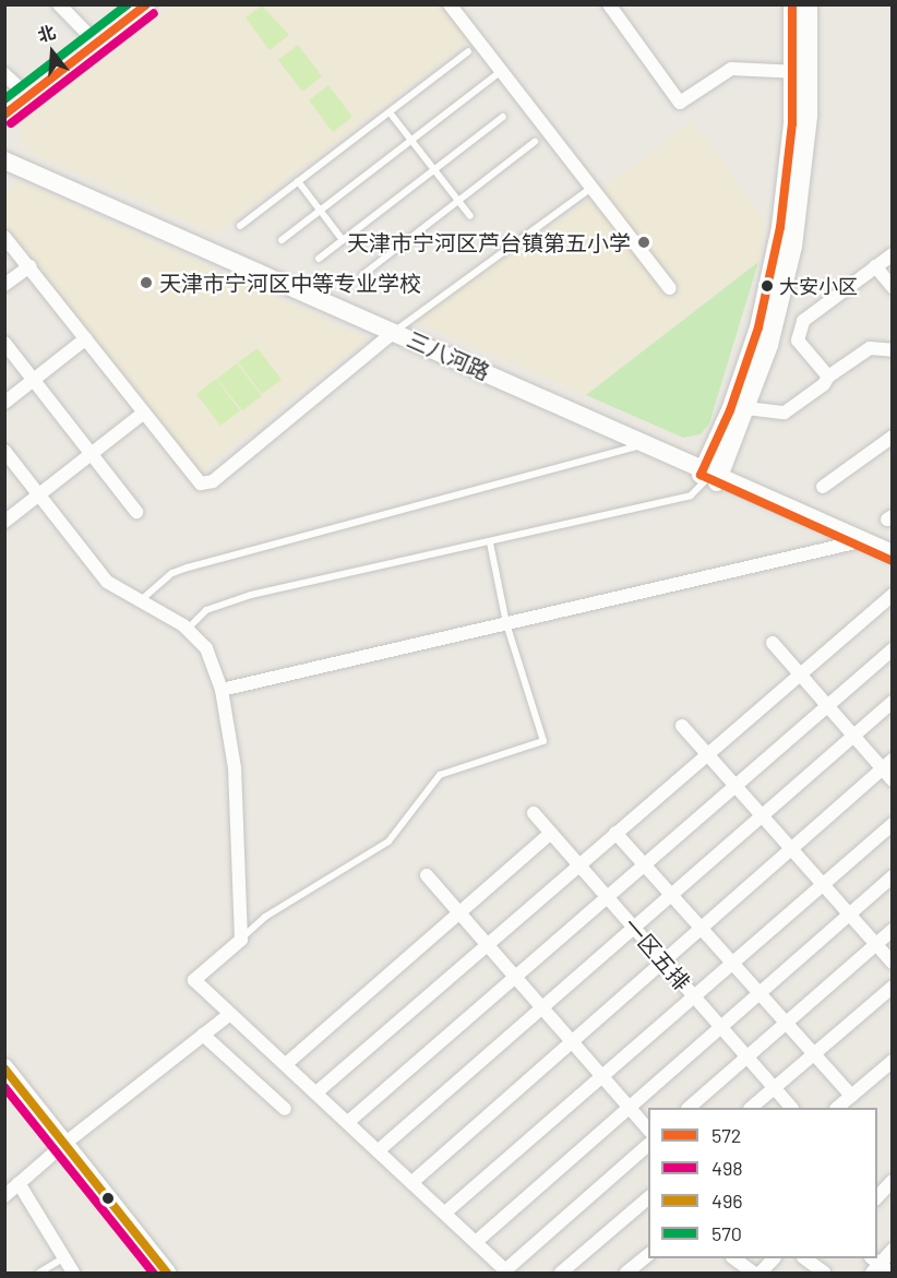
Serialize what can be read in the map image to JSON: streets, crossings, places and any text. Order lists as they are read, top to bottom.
{
  "streets": {
    "street": ["三八河路", "一区五排"]
  },
  "places": ["天津市宁河区芦台镇第五小学", "天津市宁河区中等专业学校", "大安小区"],
  "lines": [
    "transit line 572",
    "transit line 570",
    "transit line 498",
    "transit line 496"
  ],
  "legend": [
    "572",
    "498",
    "496",
    "570"
  ],
  "north": "top"
}
